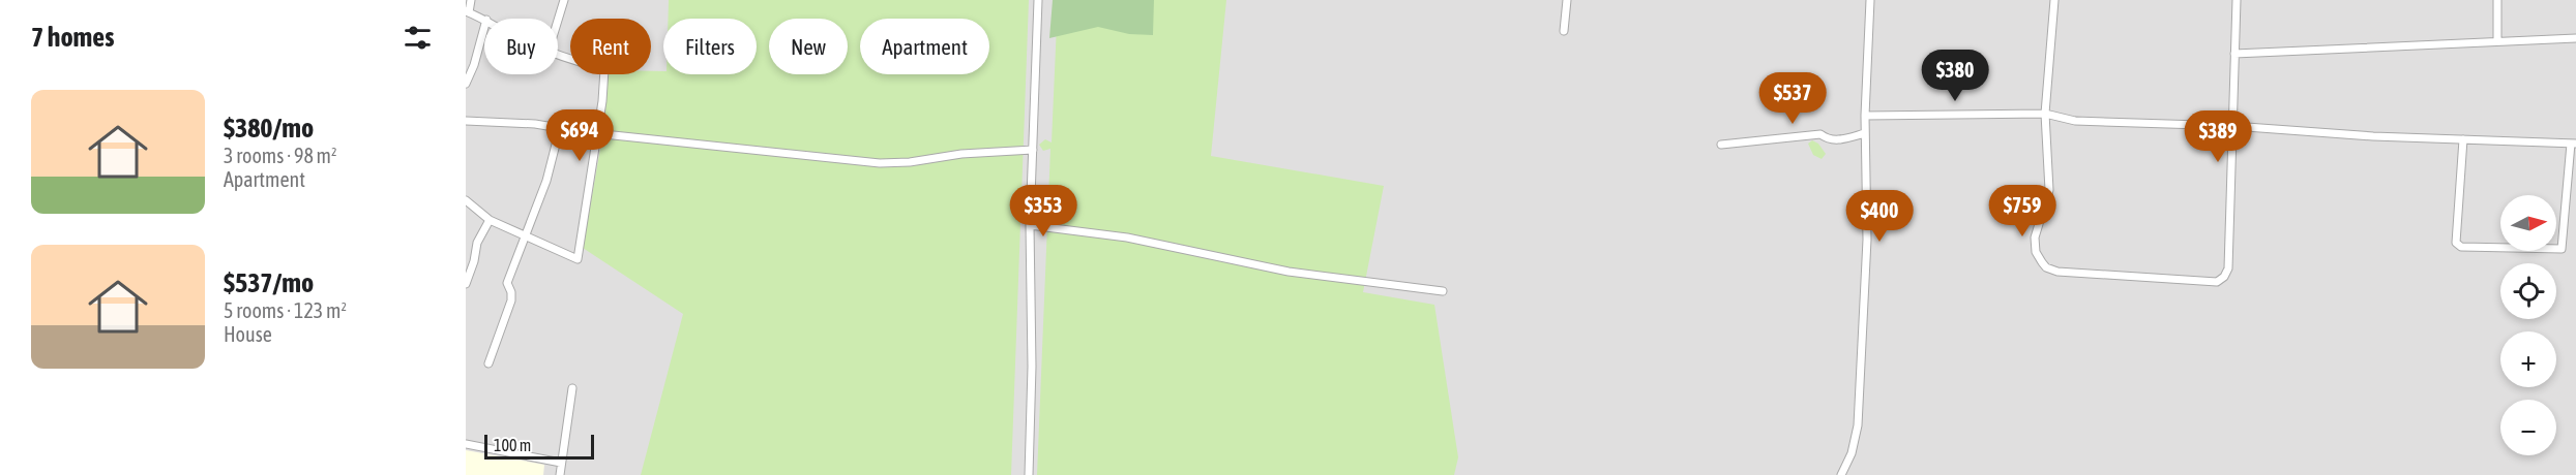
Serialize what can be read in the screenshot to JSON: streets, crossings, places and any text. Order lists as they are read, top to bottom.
{
  "scale_bar": "100 m",
  "north": "right",
  "page": {
    "heading": "7 homes",
    "chip": [
      "Buy",
      "Rent",
      "Filters",
      "New",
      "Apartment"
    ],
    "price": [
      "$380",
      "$537",
      "$694",
      "$389",
      "$353",
      "$759",
      "$400"
    ],
    "list": [
      {
        "name": "$380/mo",
        "note": "3 rooms · 98 m² · Apartment"
      },
      {
        "name": "$537/mo",
        "note": "5 rooms · 123 m² · House"
      }
    ],
    "map_buttons": ["+", "−"],
    "scale": "100 m"
  }
}
